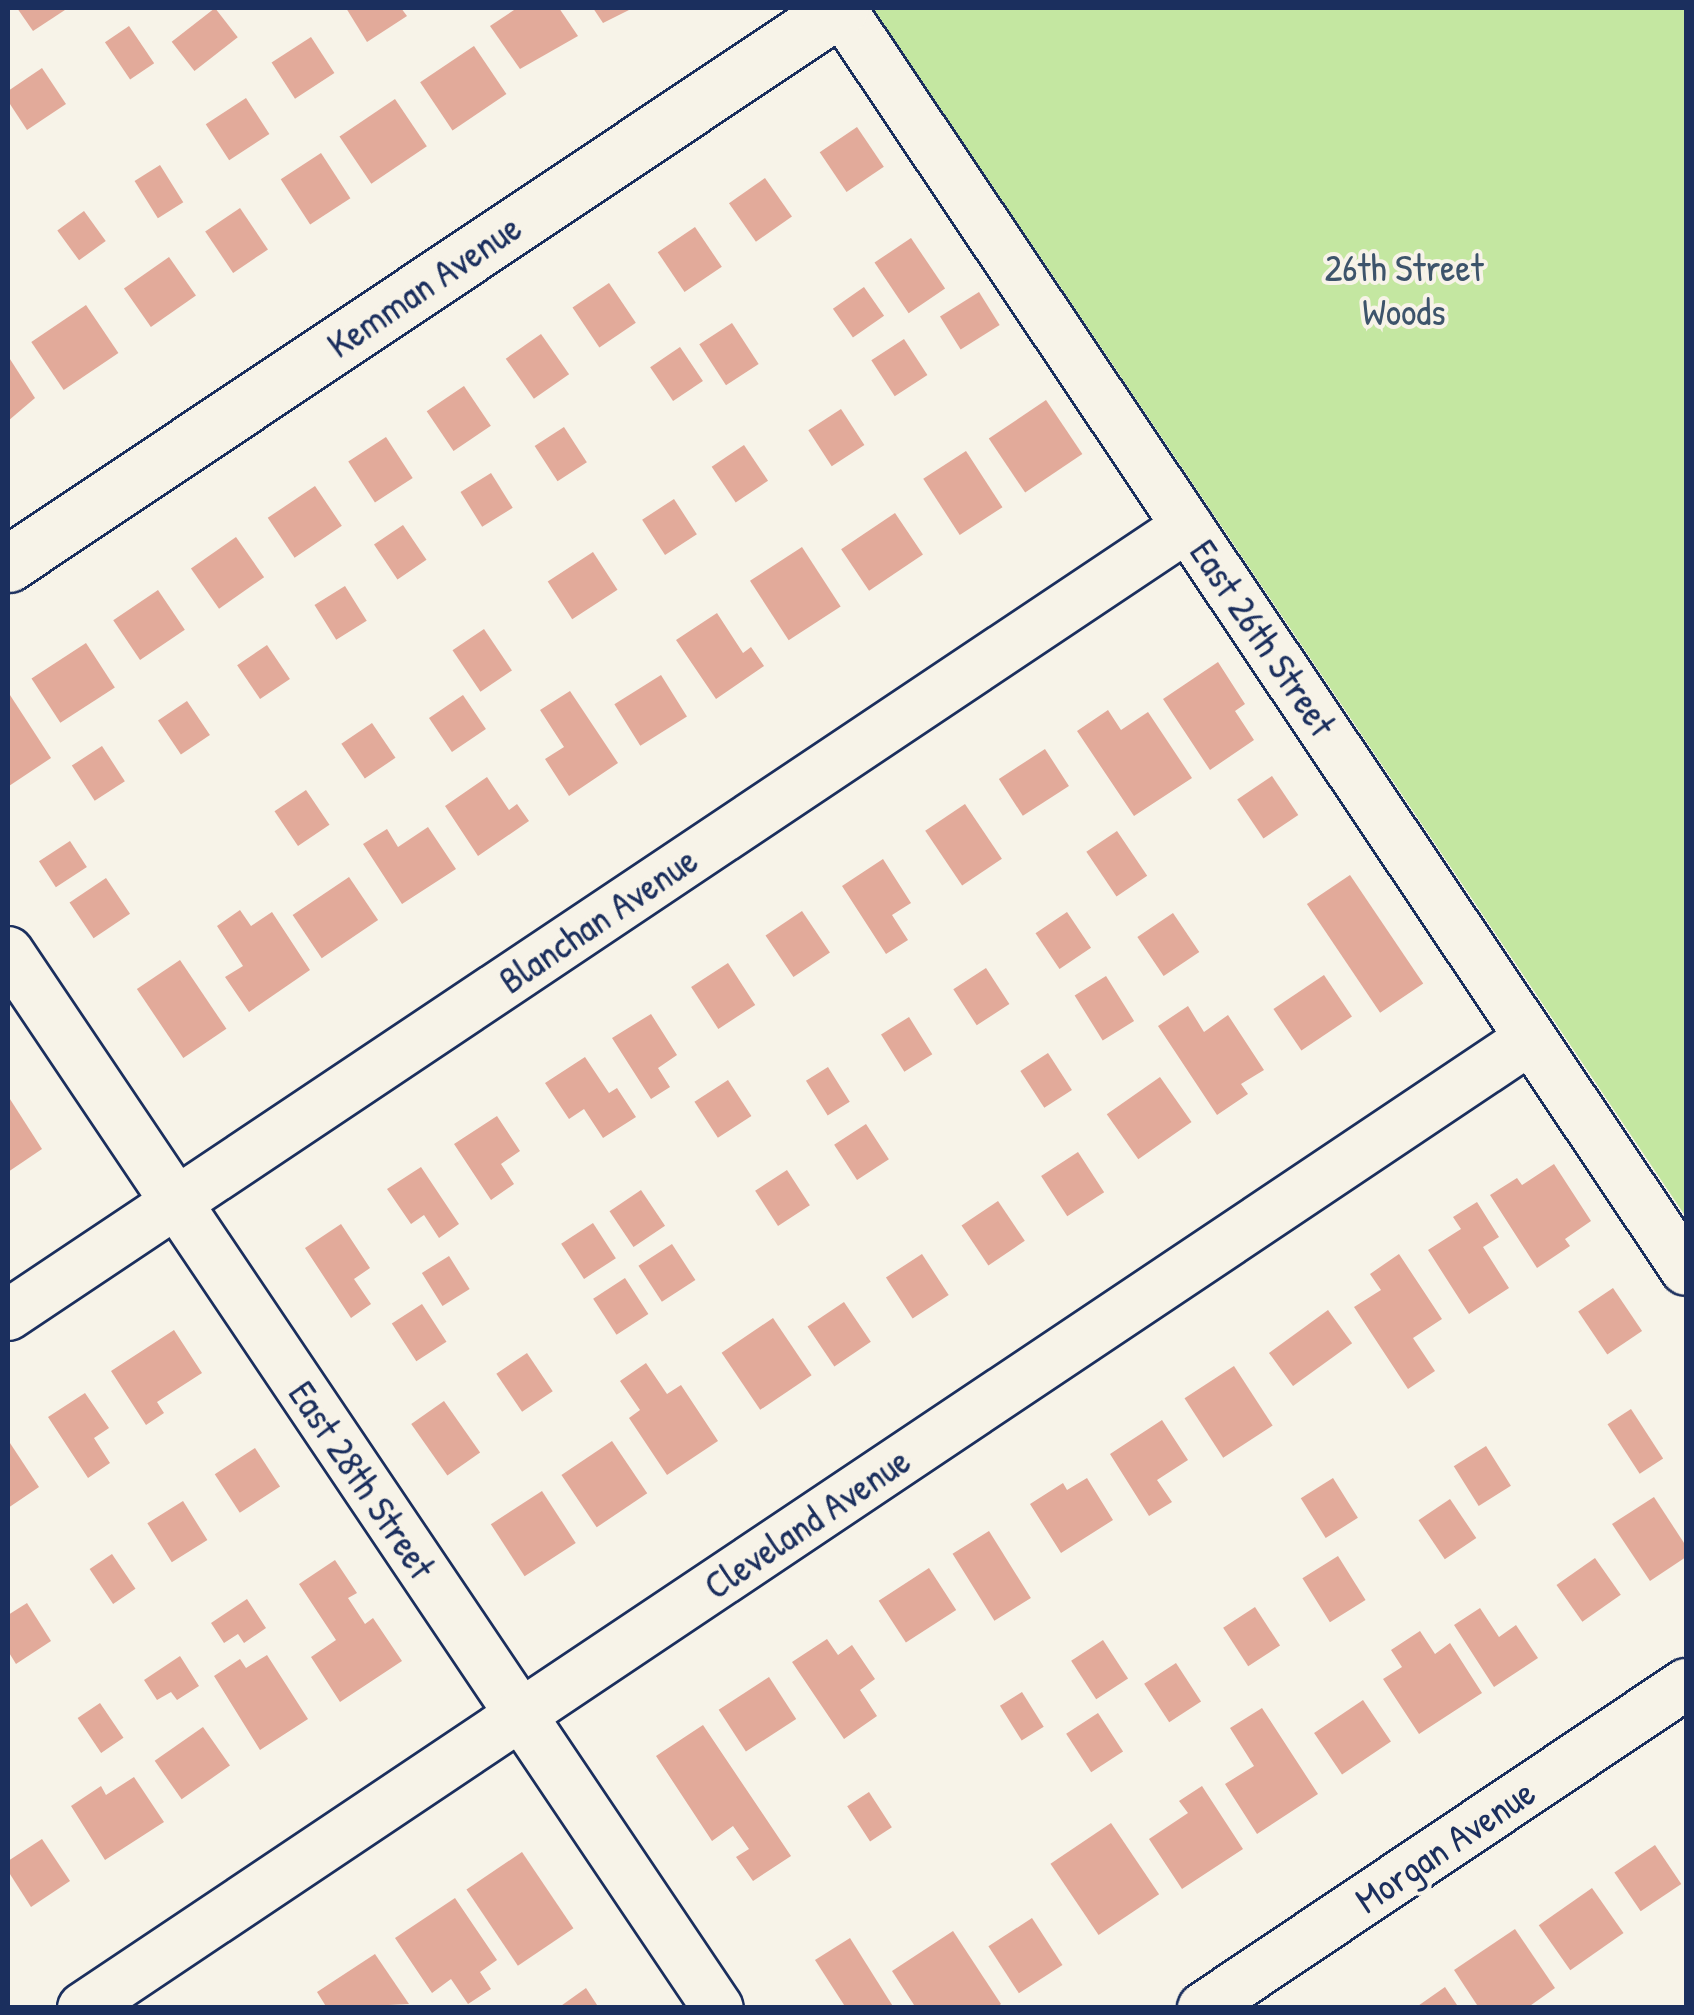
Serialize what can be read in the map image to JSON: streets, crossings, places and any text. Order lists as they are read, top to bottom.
{
  "streets": {
    "street": [
      "Kemman Avenue",
      "East 26th Street",
      "Blanchan Avenue",
      "East 28th Street",
      "Cleveland Avenue",
      "Morgan Avenue"
    ]
  },
  "crossings": [
    ["Kemman Avenue", "East 26th Street"],
    ["East 26th Street", "Blanchan Avenue"],
    ["East 26th Street", "Cleveland Avenue"],
    ["Blanchan Avenue", "East 28th Street"],
    ["East 28th Street", "Cleveland Avenue"]
  ],
  "parks": ["26th Street Woods"]
}
